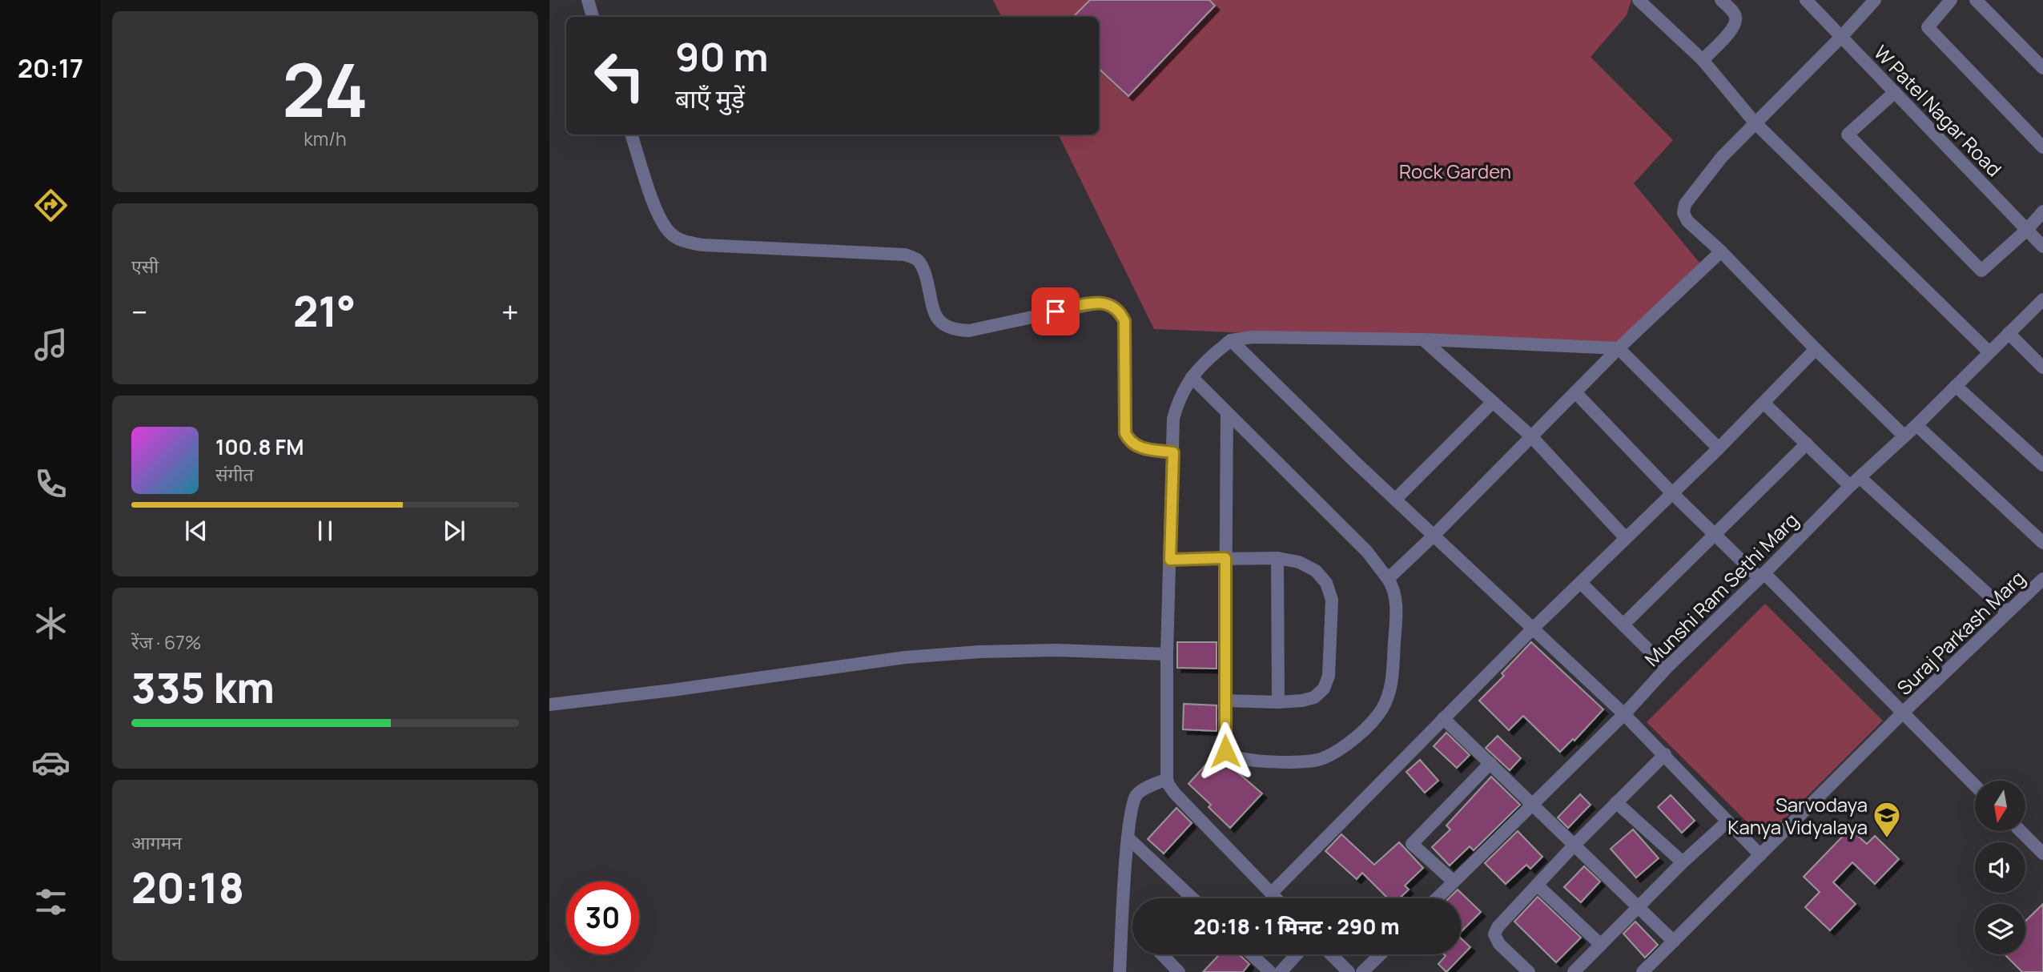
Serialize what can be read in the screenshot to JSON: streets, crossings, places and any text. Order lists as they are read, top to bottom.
{
  "streets": {
    "street": ["W Patel Nagar Road", "Munshi Ram Sethi Marg", "Suraj Parkash Marg"]
  },
  "parks": ["Rock Garden"],
  "places": {
    "school or university": ["Sarvodaya Kanya Vidyalaya"]
  },
  "north": "bottom",
  "page": {
    "tabs": "20:17",
    "tile": [
      ["24", "km/h"],
      "एसी",
      ["रेंज · 67%", "335 km"],
      ["आगमन", "20:18"]
    ],
    "turn": ["90 m", "बाएँ मुड़ें"],
    "heat": ["−", "21°", "+"],
    "song": ["100.8 FM", "संगीत"],
    "limit": "30",
    "trip": "20:18 · 1 मिनट · 290 m"
  }
}
